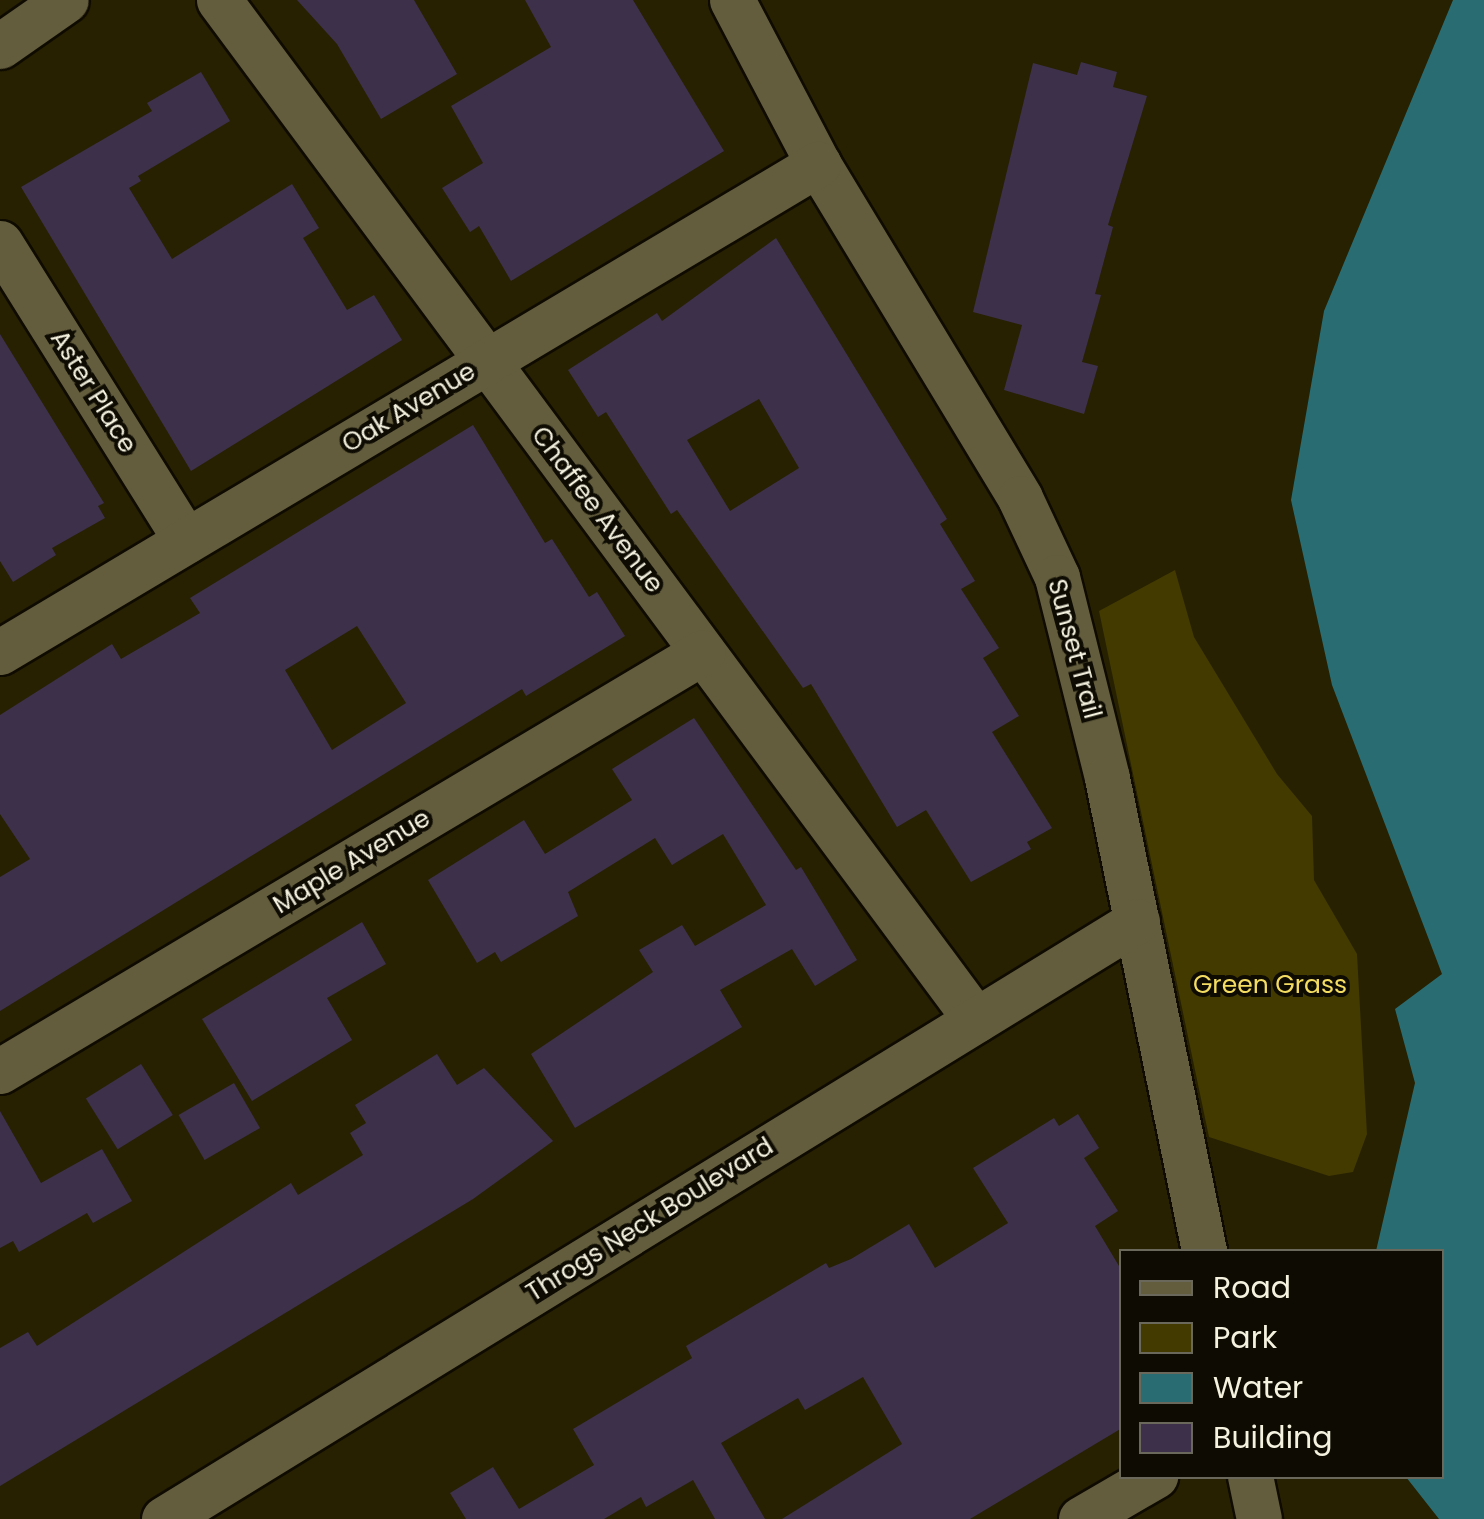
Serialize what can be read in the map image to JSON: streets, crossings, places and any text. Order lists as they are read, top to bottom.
{
  "streets": {
    "street": [
      "Aster Place",
      "Oak Avenue",
      "Chaffee Avenue",
      "Sunset Trail",
      "Maple Avenue",
      "Throgs Neck Boulevard"
    ]
  },
  "crossings": [
    ["Aster Place", "Oak Avenue"],
    ["Oak Avenue", "Chaffee Avenue"],
    ["Oak Avenue", "Sunset Trail"],
    ["Chaffee Avenue", "Maple Avenue"],
    ["Chaffee Avenue", "Throgs Neck Boulevard"],
    ["Sunset Trail", "Throgs Neck Boulevard"]
  ],
  "parks": ["Green Grass"],
  "legend": [
    "Road",
    "Park",
    "Water",
    "Building"
  ]
}
